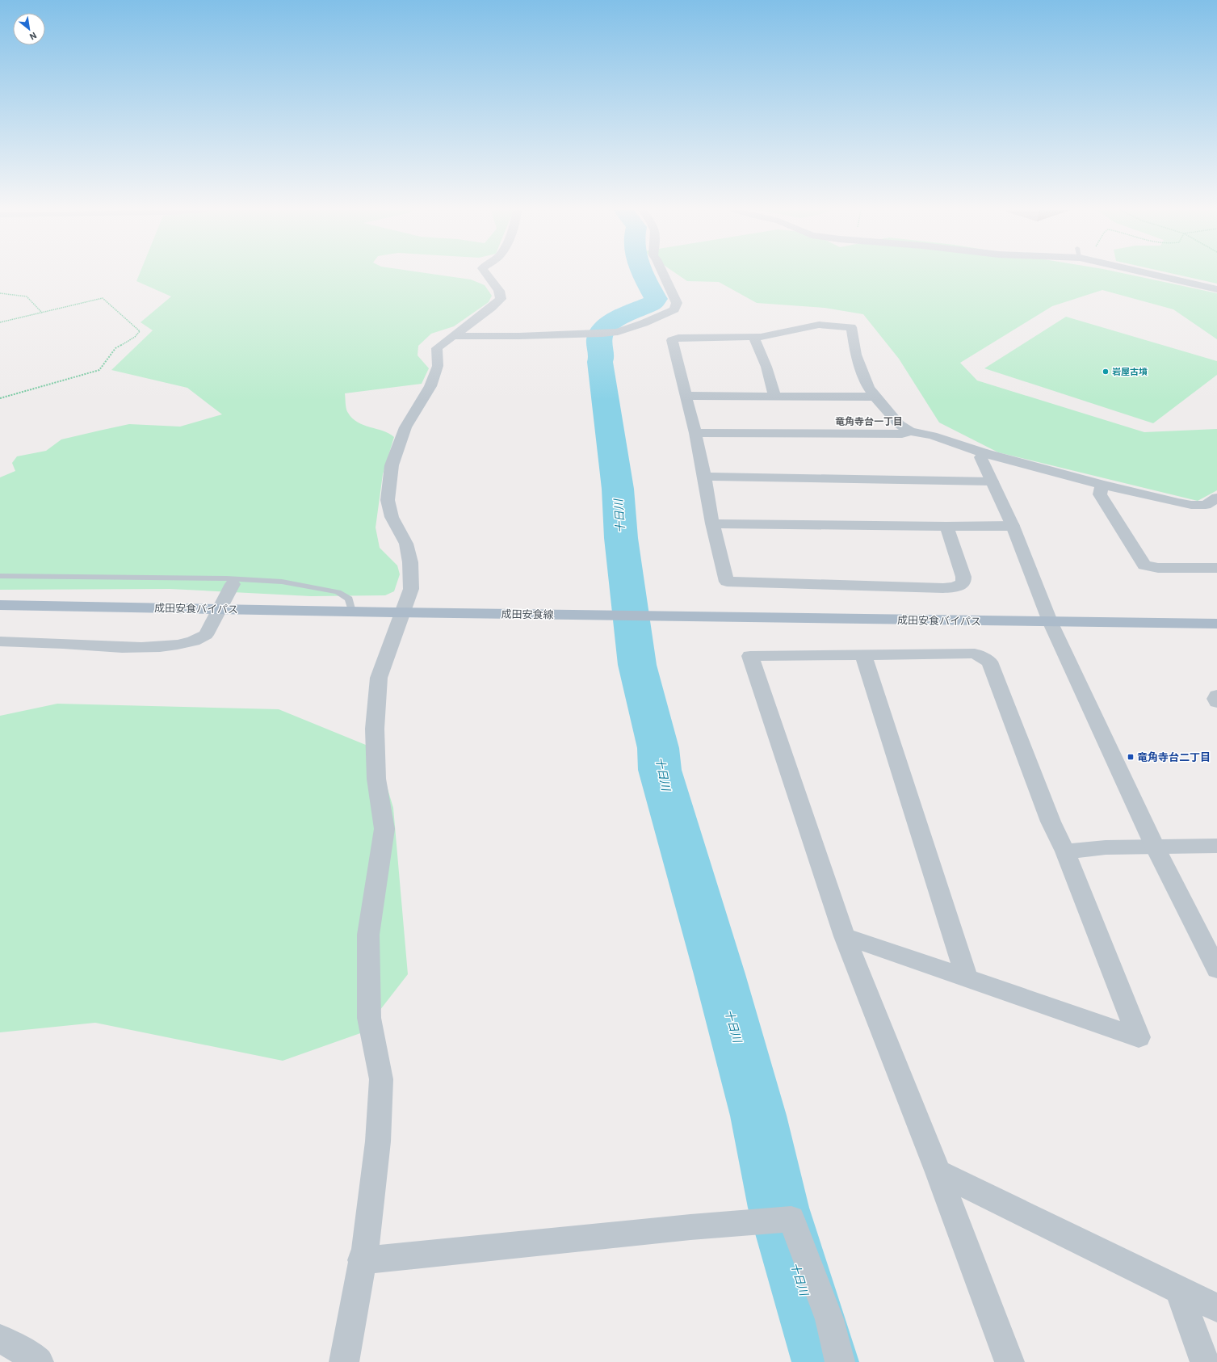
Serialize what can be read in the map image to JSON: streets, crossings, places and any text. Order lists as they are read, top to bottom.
{
  "streets": {
    "main road": ["成田安食バイパス", "成田安食線"]
  },
  "crossings": [
    ["成田安食バイパス", "成田安食線"]
  ],
  "districts": ["竜角寺台一丁目"],
  "water": ["十日川"],
  "places": {
    "other": ["岩屋古墳"],
    "transit": ["竜角寺台二丁目"]
  },
  "north": "bottom right"
}
